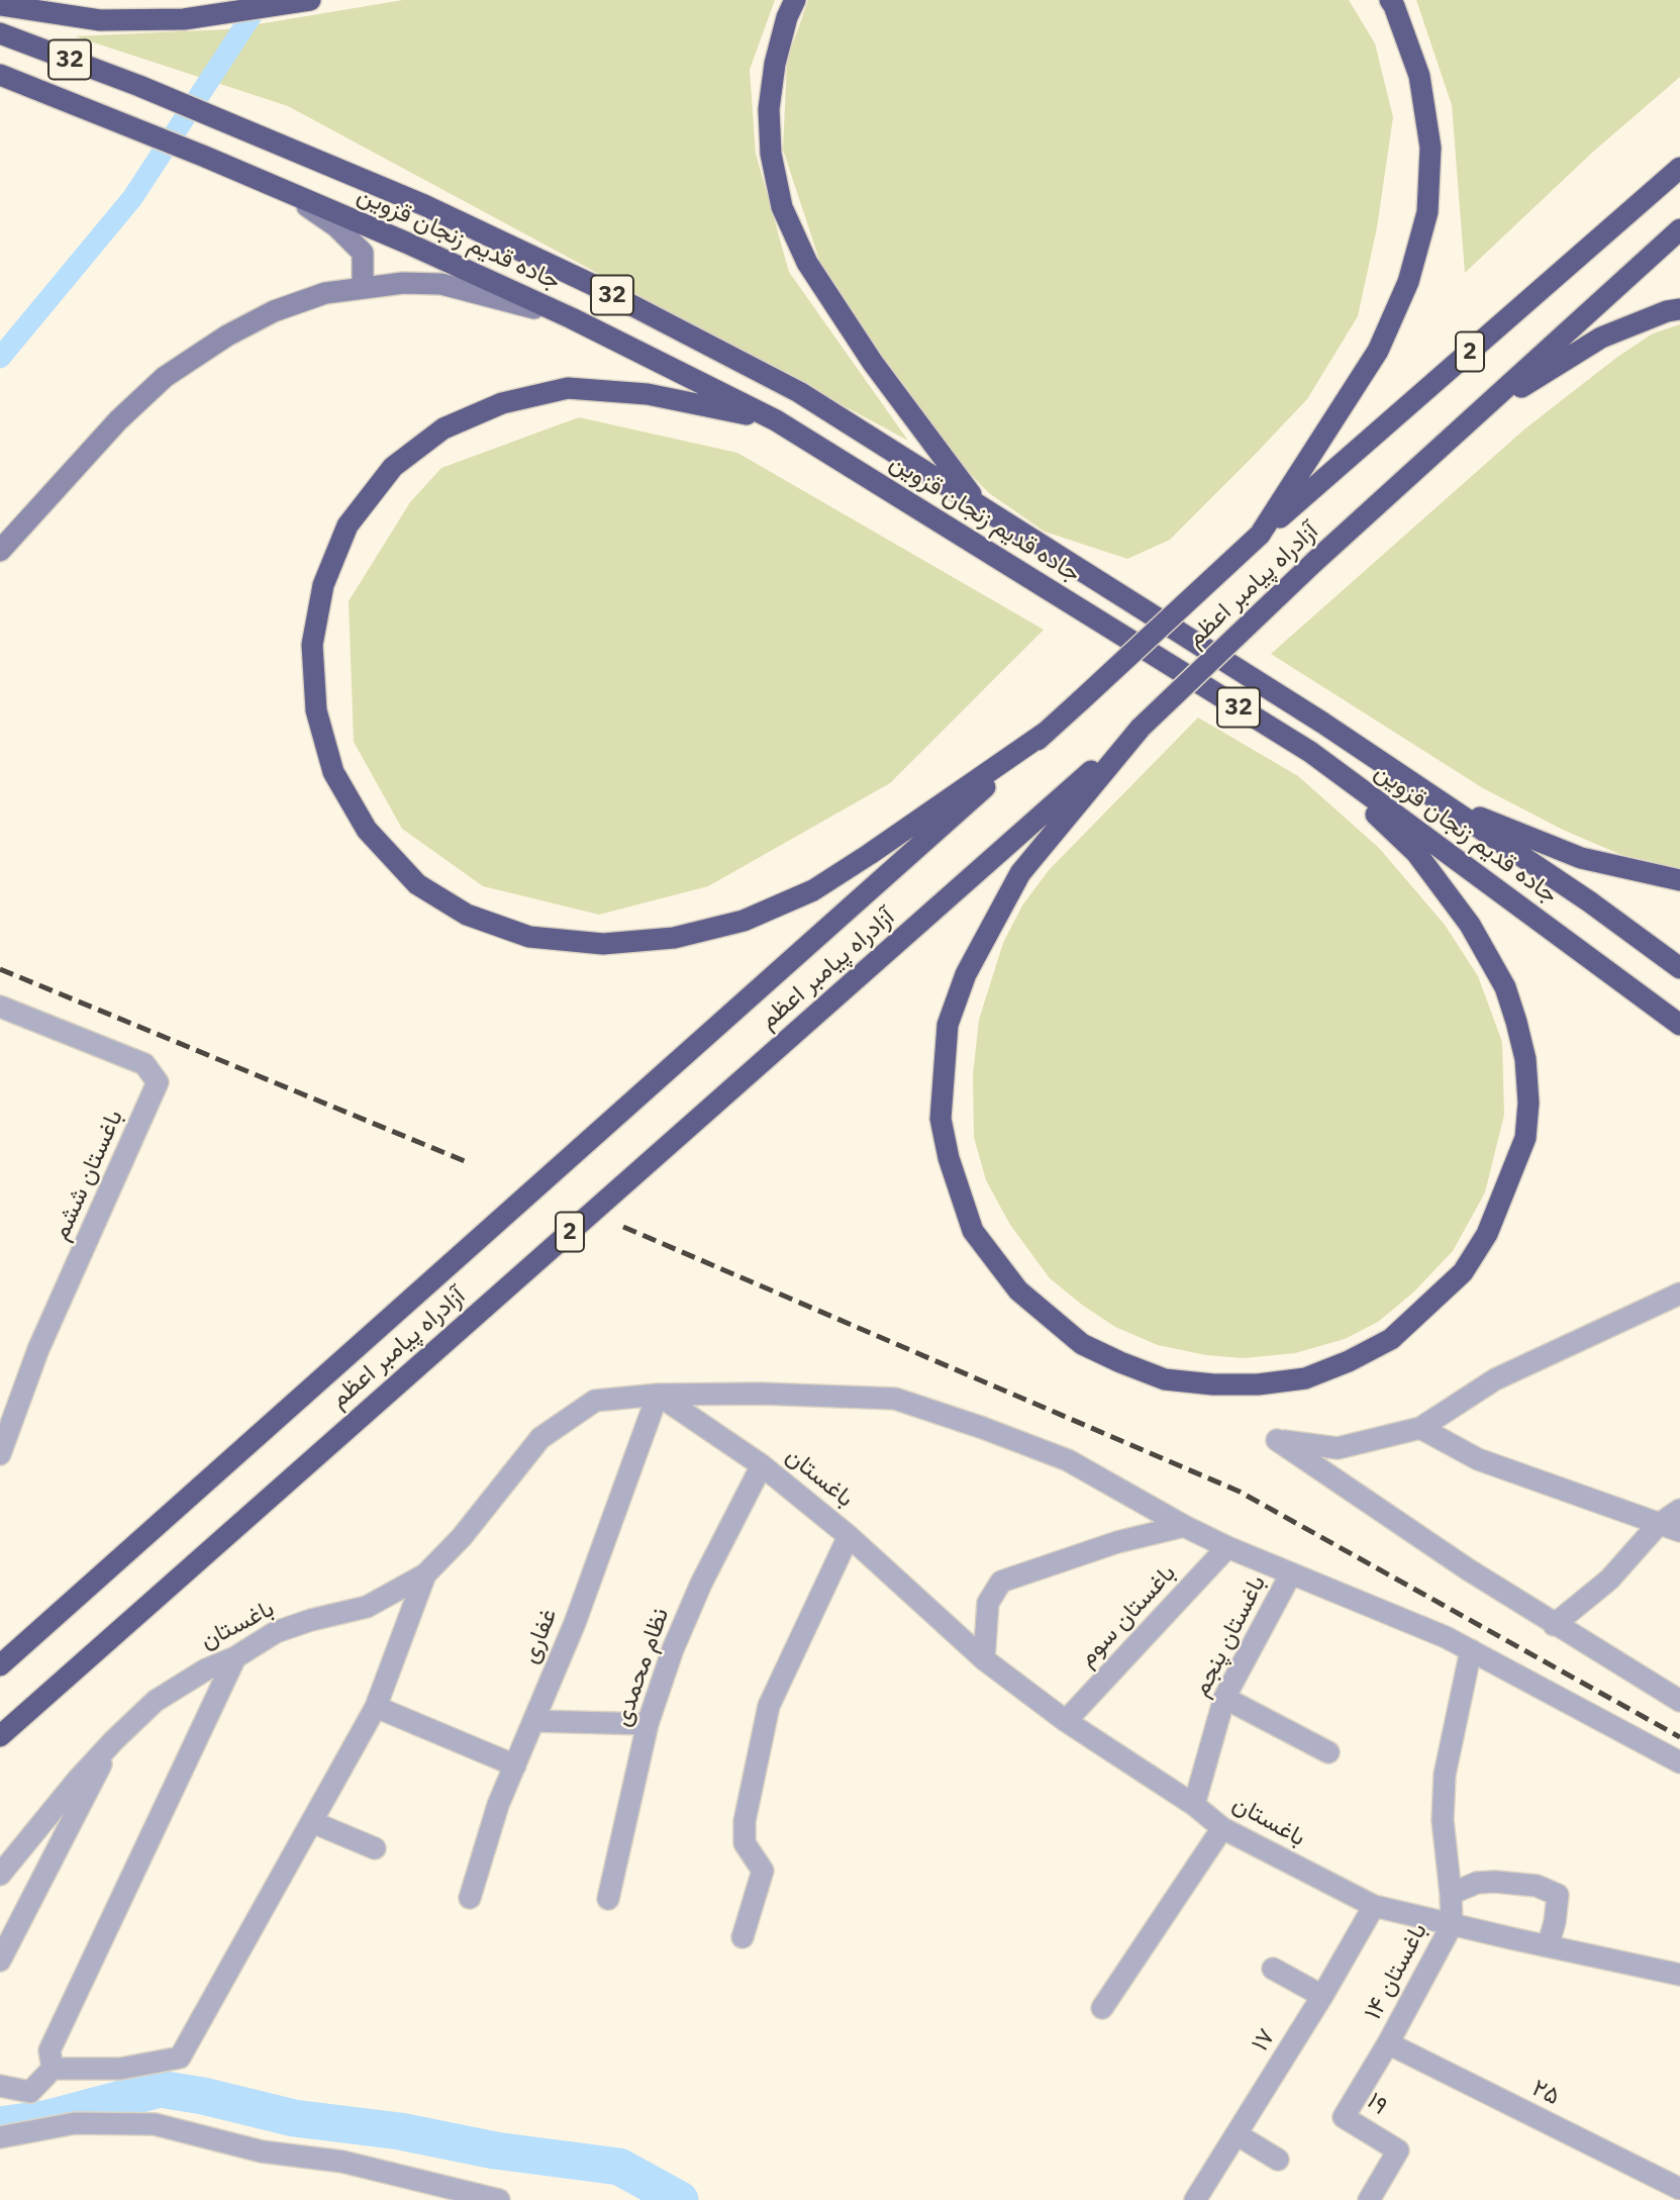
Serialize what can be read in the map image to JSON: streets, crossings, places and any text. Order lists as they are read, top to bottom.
{
  "streets": {
    "highway": [
      "32",
      "جاده قدیم زنجان قزوین",
      "2",
      "آزادراه پیامبر اعظم"
    ],
    "street": [
      "باغستان ششم",
      "باغستان",
      "باغستان سوم",
      "غفاری",
      "باغستان پنجم",
      "نظام محمدی",
      "باغستان ۱۴",
      "۱۷",
      "۲۵",
      "۱۹"
    ]
  },
  "crossings": [
    ["باغستان", "باغستان سوم"],
    ["باغستان", "غفاری"],
    ["باغستان", "باغستان پنجم"],
    ["باغستان", "نظام محمدی"],
    ["باغستان", "باغستان ۱۴"],
    ["باغستان", "۱۷"],
    ["باغستان ۱۴", "۲۵"],
    ["باغستان ۱۴", "۱۹"],
    ["۲۵", "۱۹"]
  ]
}
